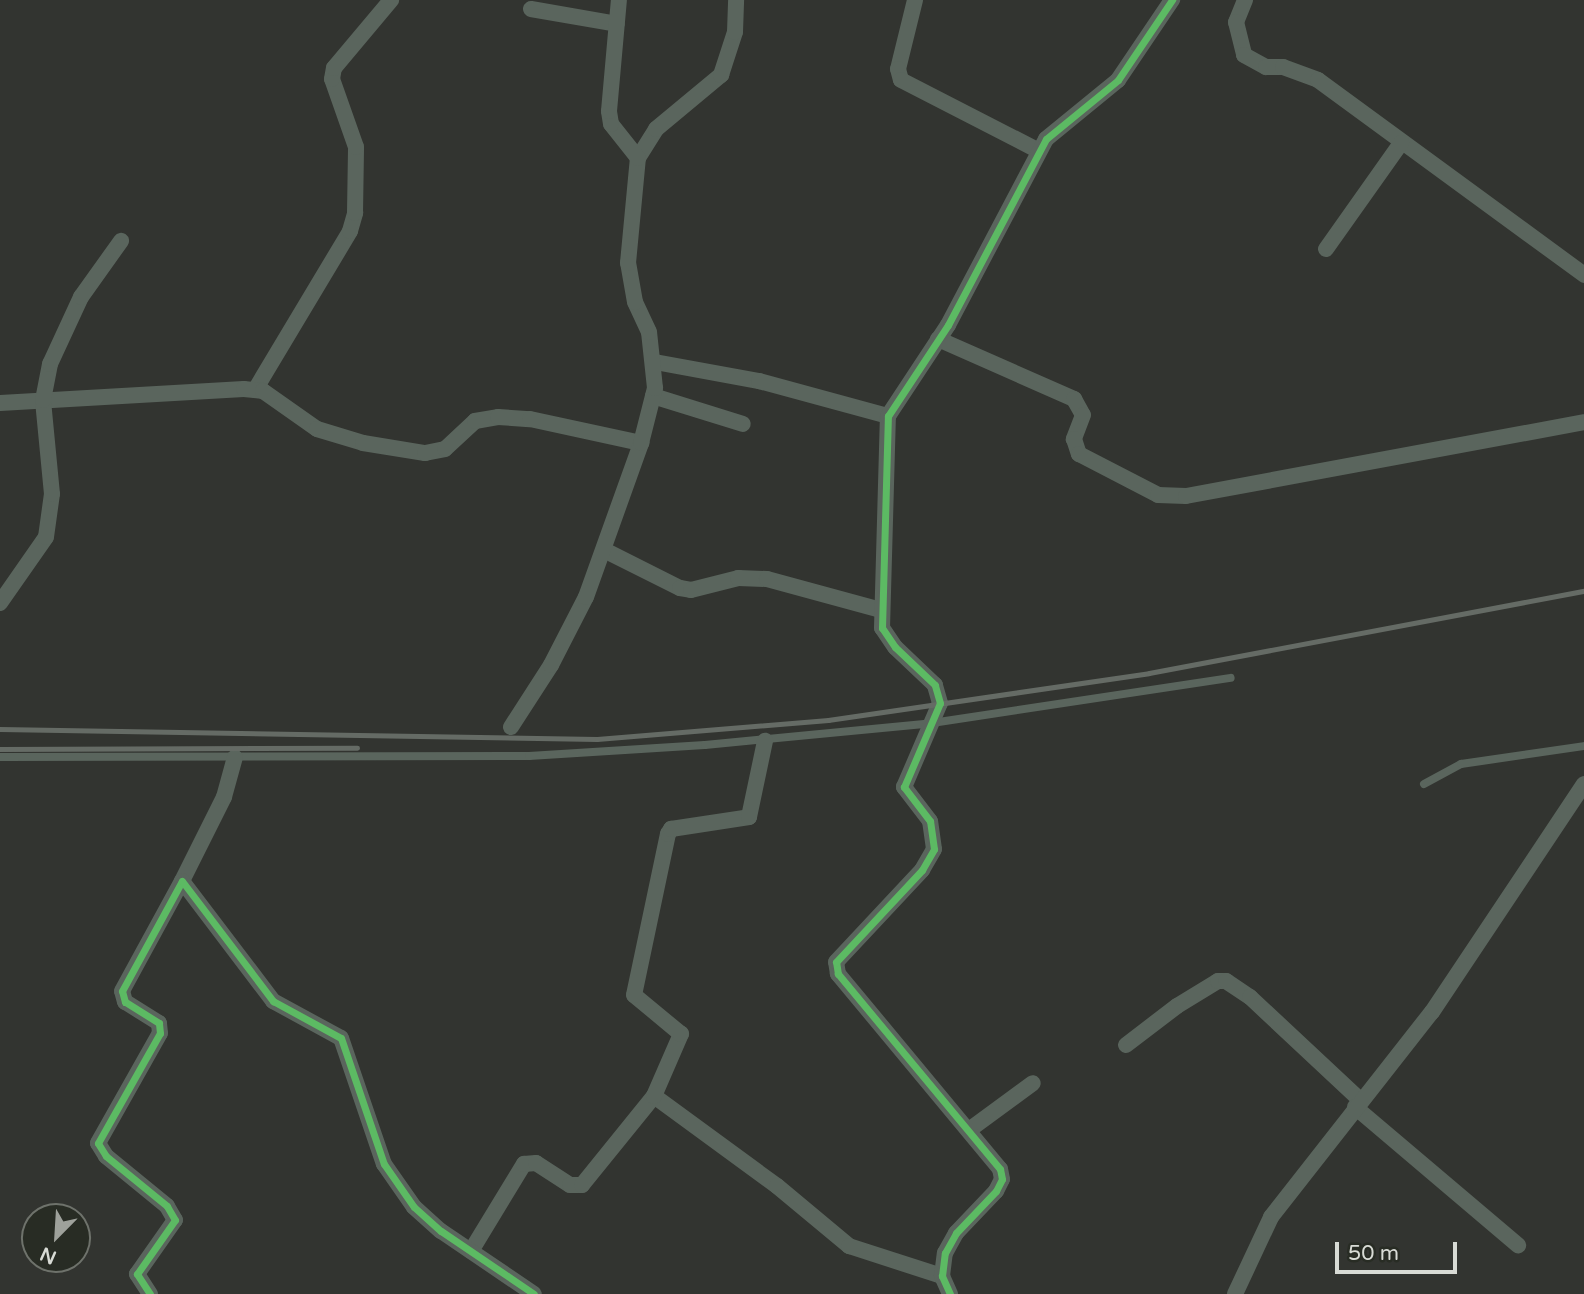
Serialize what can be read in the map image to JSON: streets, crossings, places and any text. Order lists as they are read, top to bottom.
{
  "scale_bar": "50 m",
  "north": "bottom left"
}
